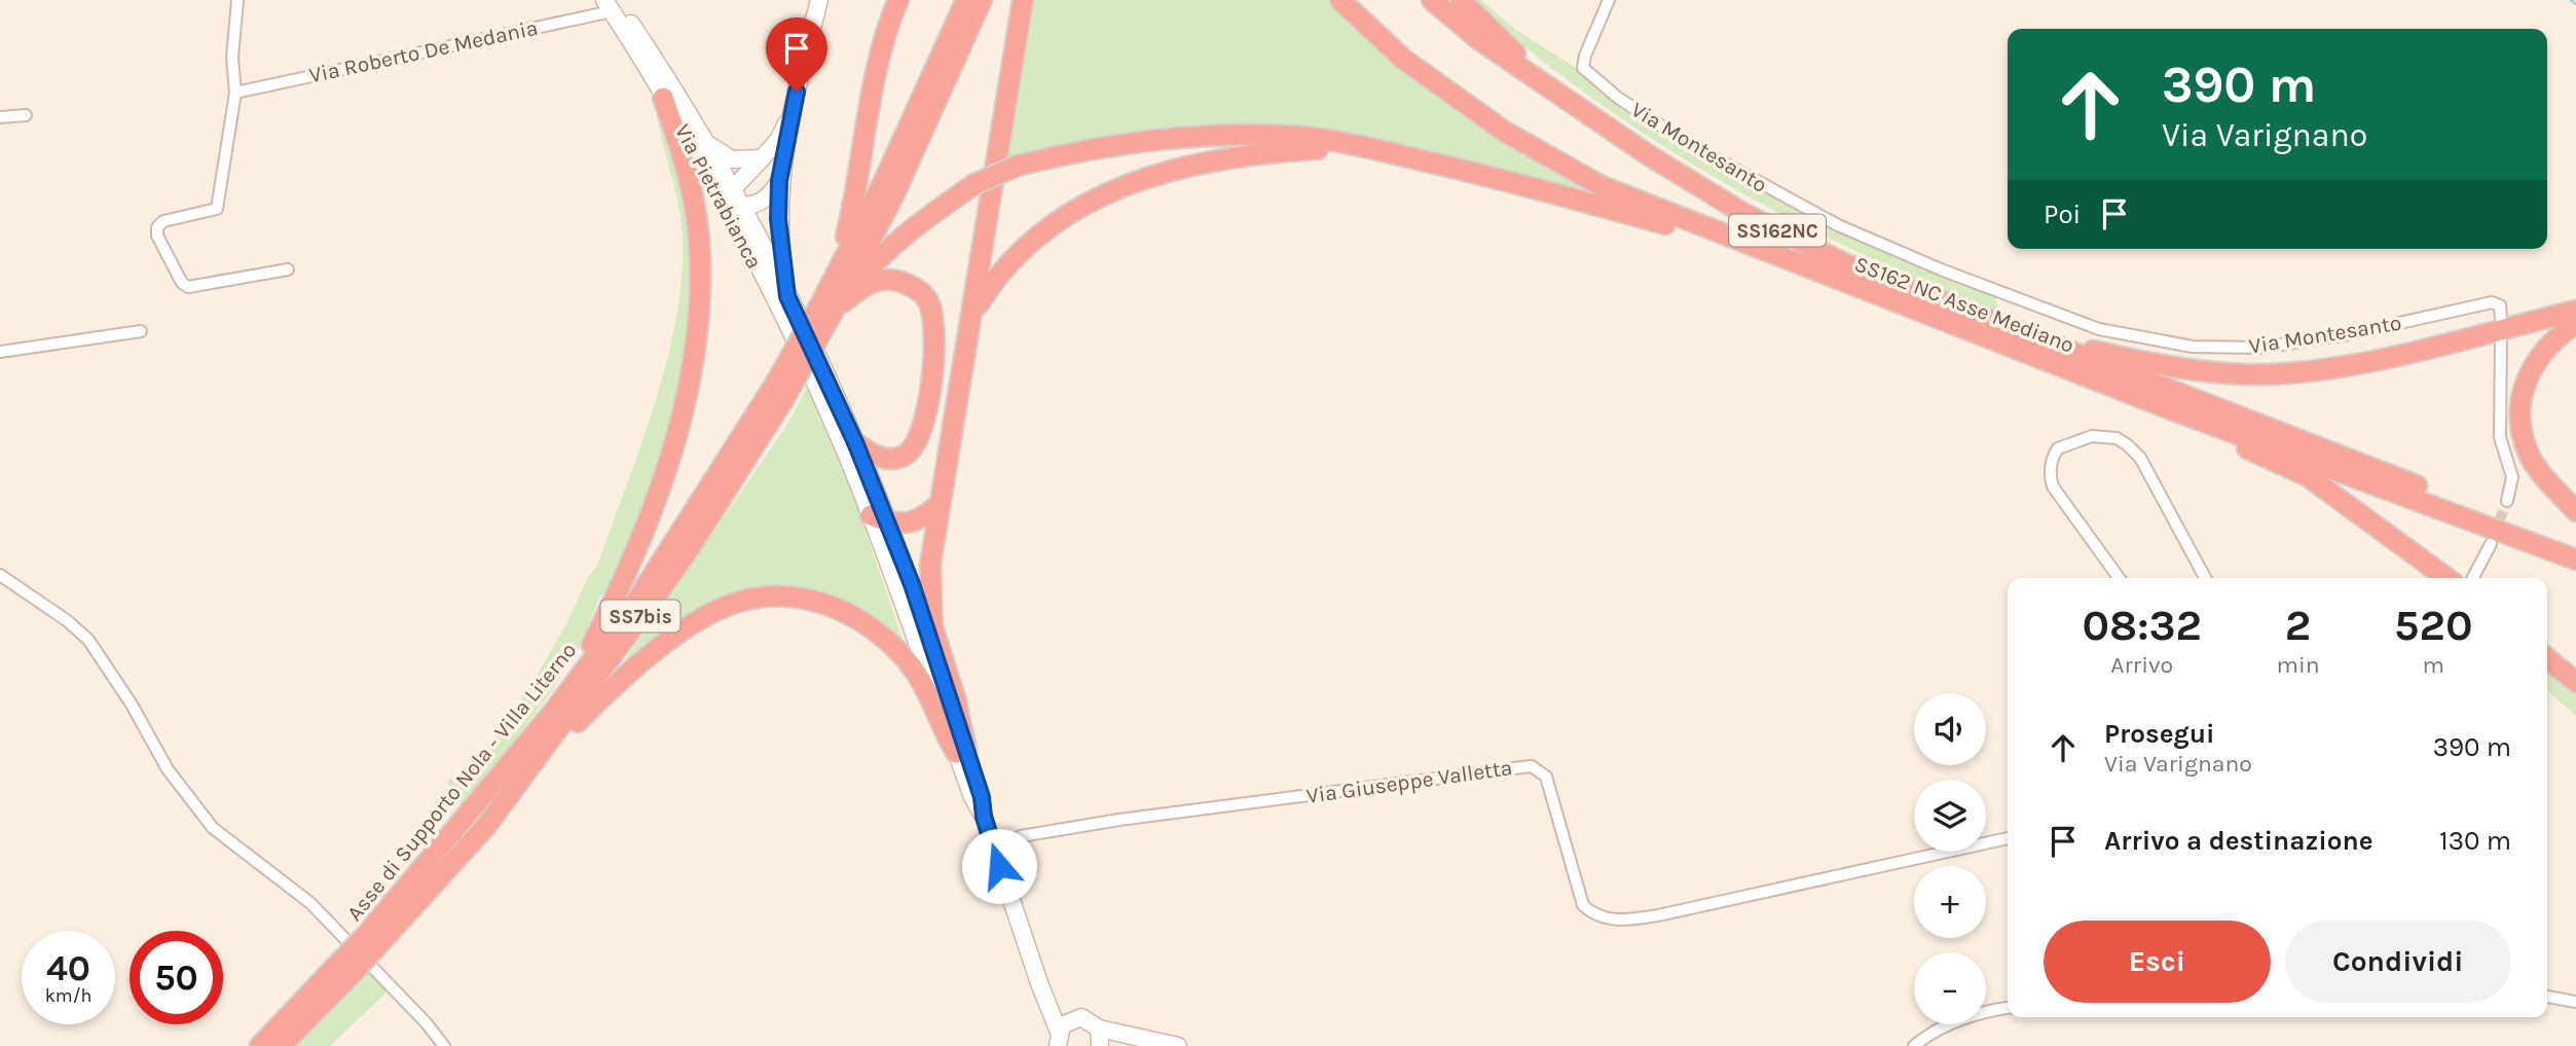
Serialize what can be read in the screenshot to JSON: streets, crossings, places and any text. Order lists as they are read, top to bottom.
{
  "streets": {
    "highway": [
      "SS162NC",
      "SS162 NC Asse Mediano",
      "SS7bis",
      "Asse di Supporto Nola - Villa Literno"
    ],
    "main road": ["Via Pietrabianca"],
    "street": ["Via Roberto De Medania", "Via Montesanto", "Via Giuseppe Valletta"]
  },
  "crossings": [
    ["Via Roberto De Medania", "Via Pietrabianca"],
    ["Via Pietrabianca", "Via Giuseppe Valletta"]
  ],
  "page": {
    "turn": ["390 m", "Via Varignano"],
    "then": "Poi",
    "eta": [
      "08:32",
      "Arrivo",
      "2",
      "min",
      "520",
      "m"
    ],
    "map_buttons": ["+", "−"],
    "list": [
      {
        "name": "Prosegui",
        "note": "Via Varignano",
        "value": "390 m"
      },
      {
        "name": "Arrivo a destinazione",
        "value": "130 m"
      }
    ],
    "buttons": ["Esci", "Condividi"],
    "speed": "40 km/h",
    "limit": "50"
  }
}
